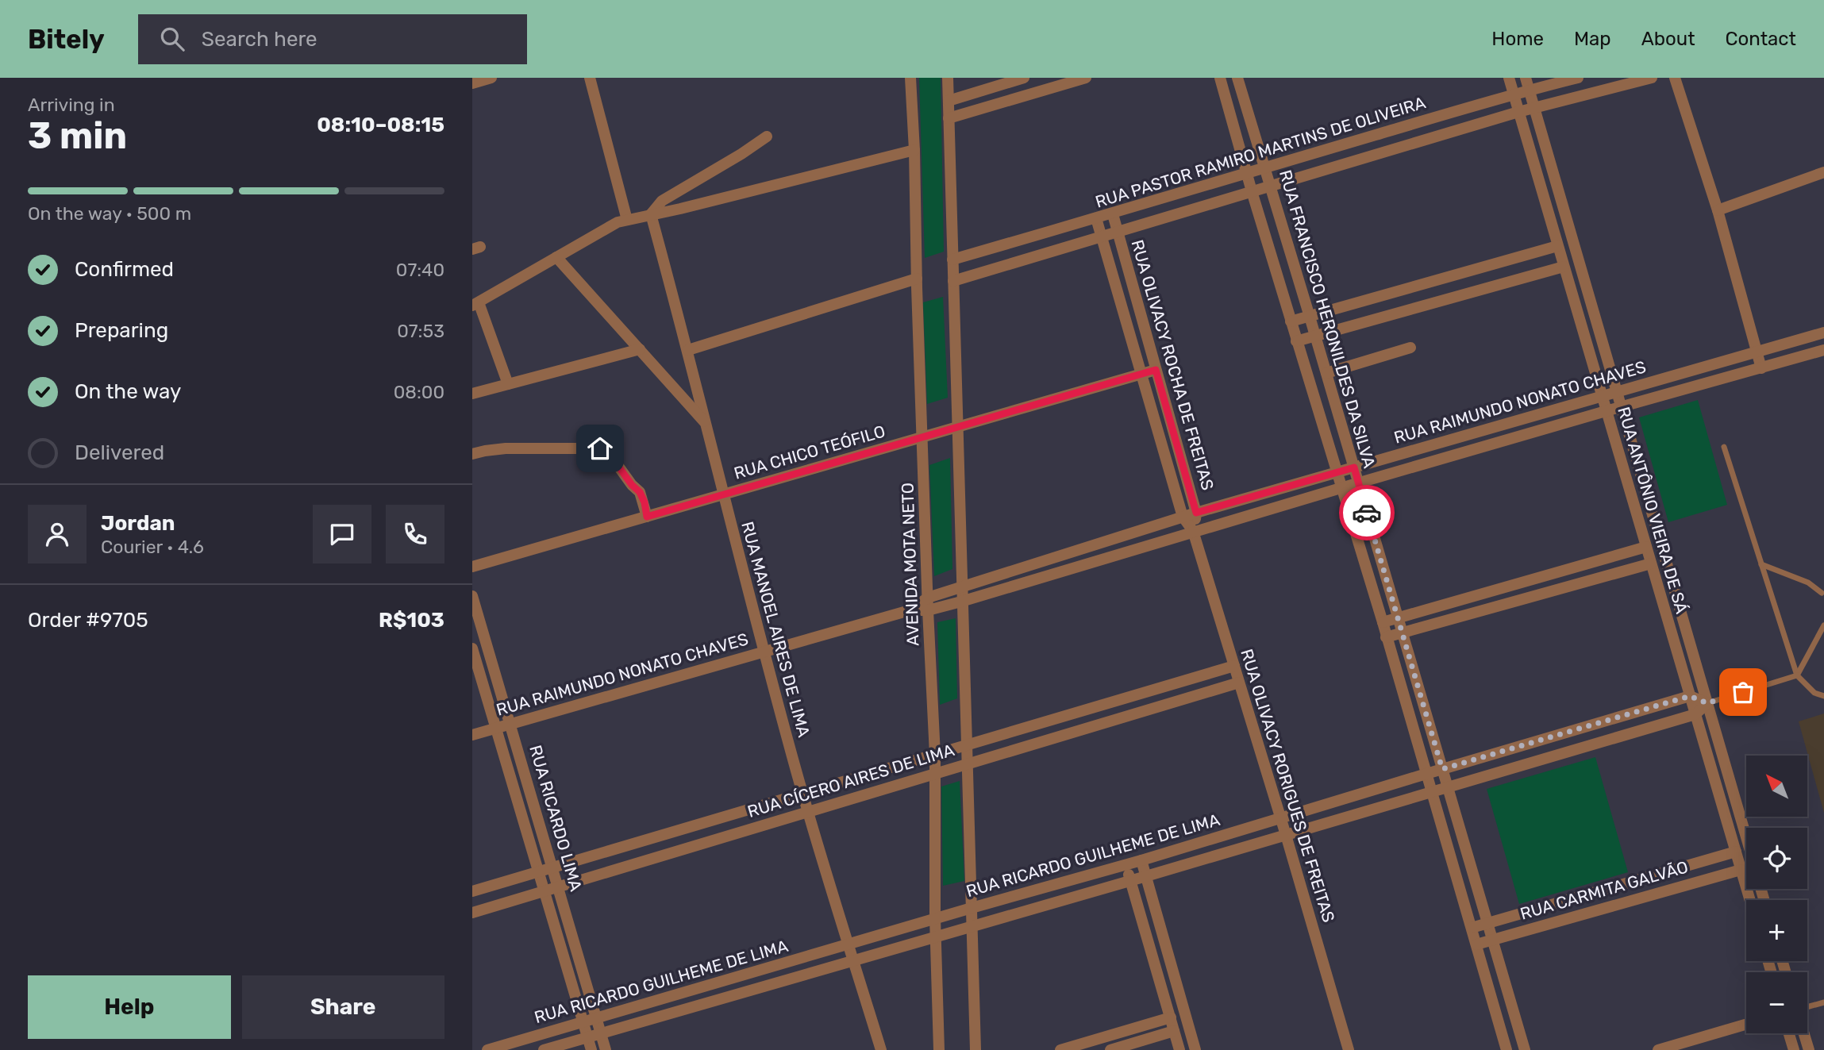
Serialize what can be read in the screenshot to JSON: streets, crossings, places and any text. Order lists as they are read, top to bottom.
{
  "streets": {
    "street": [
      "RUA PASTOR RAMIRO MARTINS DE OLIVEIRA",
      "RUA FRANCISCO HERONILDES DA SILVA",
      "RUA OLIVACY ROCHA DE FREITAS",
      "RUA RAIMUNDO NONATO CHAVES",
      "RUA CHICO TEÓFILO",
      "RUA ANTÔNIO VIEIRA DE SÁ",
      "AVENIDA MOTA NETO",
      "RUA MANOEL AIRES DE LIMA",
      "RUA CÍCERO AIRES DE LIMA",
      "RUA OLIVACY RORIGUES DE FREITAS",
      "RUA RICARDO LIMA",
      "RUA RICARDO GUILHEME DE LIMA",
      "RUA CARMITA GALVÃO"
    ]
  },
  "crossings": [
    ["RUA PASTOR RAMIRO MARTINS DE OLIVEIRA", "RUA FRANCISCO HERONILDES DA SILVA"],
    ["RUA PASTOR RAMIRO MARTINS DE OLIVEIRA", "RUA OLIVACY ROCHA DE FREITAS"],
    ["RUA PASTOR RAMIRO MARTINS DE OLIVEIRA", "RUA ANTÔNIO VIEIRA DE SÁ"],
    ["RUA FRANCISCO HERONILDES DA SILVA", "RUA RAIMUNDO NONATO CHAVES"],
    ["RUA FRANCISCO HERONILDES DA SILVA", "RUA RICARDO GUILHEME DE LIMA"],
    ["RUA FRANCISCO HERONILDES DA SILVA", "RUA CARMITA GALVÃO"],
    ["RUA OLIVACY ROCHA DE FREITAS", "RUA RAIMUNDO NONATO CHAVES"],
    ["RUA OLIVACY ROCHA DE FREITAS", "RUA CHICO TEÓFILO"],
    ["RUA OLIVACY ROCHA DE FREITAS", "RUA OLIVACY RORIGUES DE FREITAS"],
    ["RUA RAIMUNDO NONATO CHAVES", "RUA ANTÔNIO VIEIRA DE SÁ"],
    ["RUA RAIMUNDO NONATO CHAVES", "AVENIDA MOTA NETO"],
    ["RUA RAIMUNDO NONATO CHAVES", "RUA MANOEL AIRES DE LIMA"],
    ["RUA RAIMUNDO NONATO CHAVES", "RUA OLIVACY RORIGUES DE FREITAS"],
    ["RUA RAIMUNDO NONATO CHAVES", "RUA RICARDO LIMA"],
    ["RUA CHICO TEÓFILO", "AVENIDA MOTA NETO"],
    ["RUA CHICO TEÓFILO", "RUA MANOEL AIRES DE LIMA"],
    ["RUA ANTÔNIO VIEIRA DE SÁ", "RUA RICARDO GUILHEME DE LIMA"],
    ["RUA ANTÔNIO VIEIRA DE SÁ", "RUA CARMITA GALVÃO"],
    ["AVENIDA MOTA NETO", "RUA CÍCERO AIRES DE LIMA"],
    ["AVENIDA MOTA NETO", "RUA RICARDO GUILHEME DE LIMA"],
    ["RUA MANOEL AIRES DE LIMA", "RUA CÍCERO AIRES DE LIMA"],
    ["RUA MANOEL AIRES DE LIMA", "RUA RICARDO GUILHEME DE LIMA"],
    ["RUA CÍCERO AIRES DE LIMA", "RUA OLIVACY RORIGUES DE FREITAS"],
    ["RUA CÍCERO AIRES DE LIMA", "RUA RICARDO LIMA"],
    ["RUA OLIVACY RORIGUES DE FREITAS", "RUA RICARDO GUILHEME DE LIMA"],
    ["RUA RICARDO LIMA", "RUA RICARDO GUILHEME DE LIMA"]
  ],
  "north": "top left",
  "page": {
    "header": "Bitely",
    "search": "Search here",
    "nav": [
      "Home",
      "Map",
      "About",
      "Contact"
    ],
    "heading": ["3 min", "Arriving in", "08:10–08:15"],
    "panel": [
      "Jordan",
      "Courier · 4.6",
      "Order #9705",
      "R$103"
    ],
    "bar": "On the way · 500 m",
    "list": [
      ["Confirmed", "07:40"],
      ["Preparing", "07:53"],
      ["On the way", "08:00"],
      "Delivered"
    ],
    "map_buttons": ["+", "−"],
    "buttons": ["Help", "Share"]
  }
}
